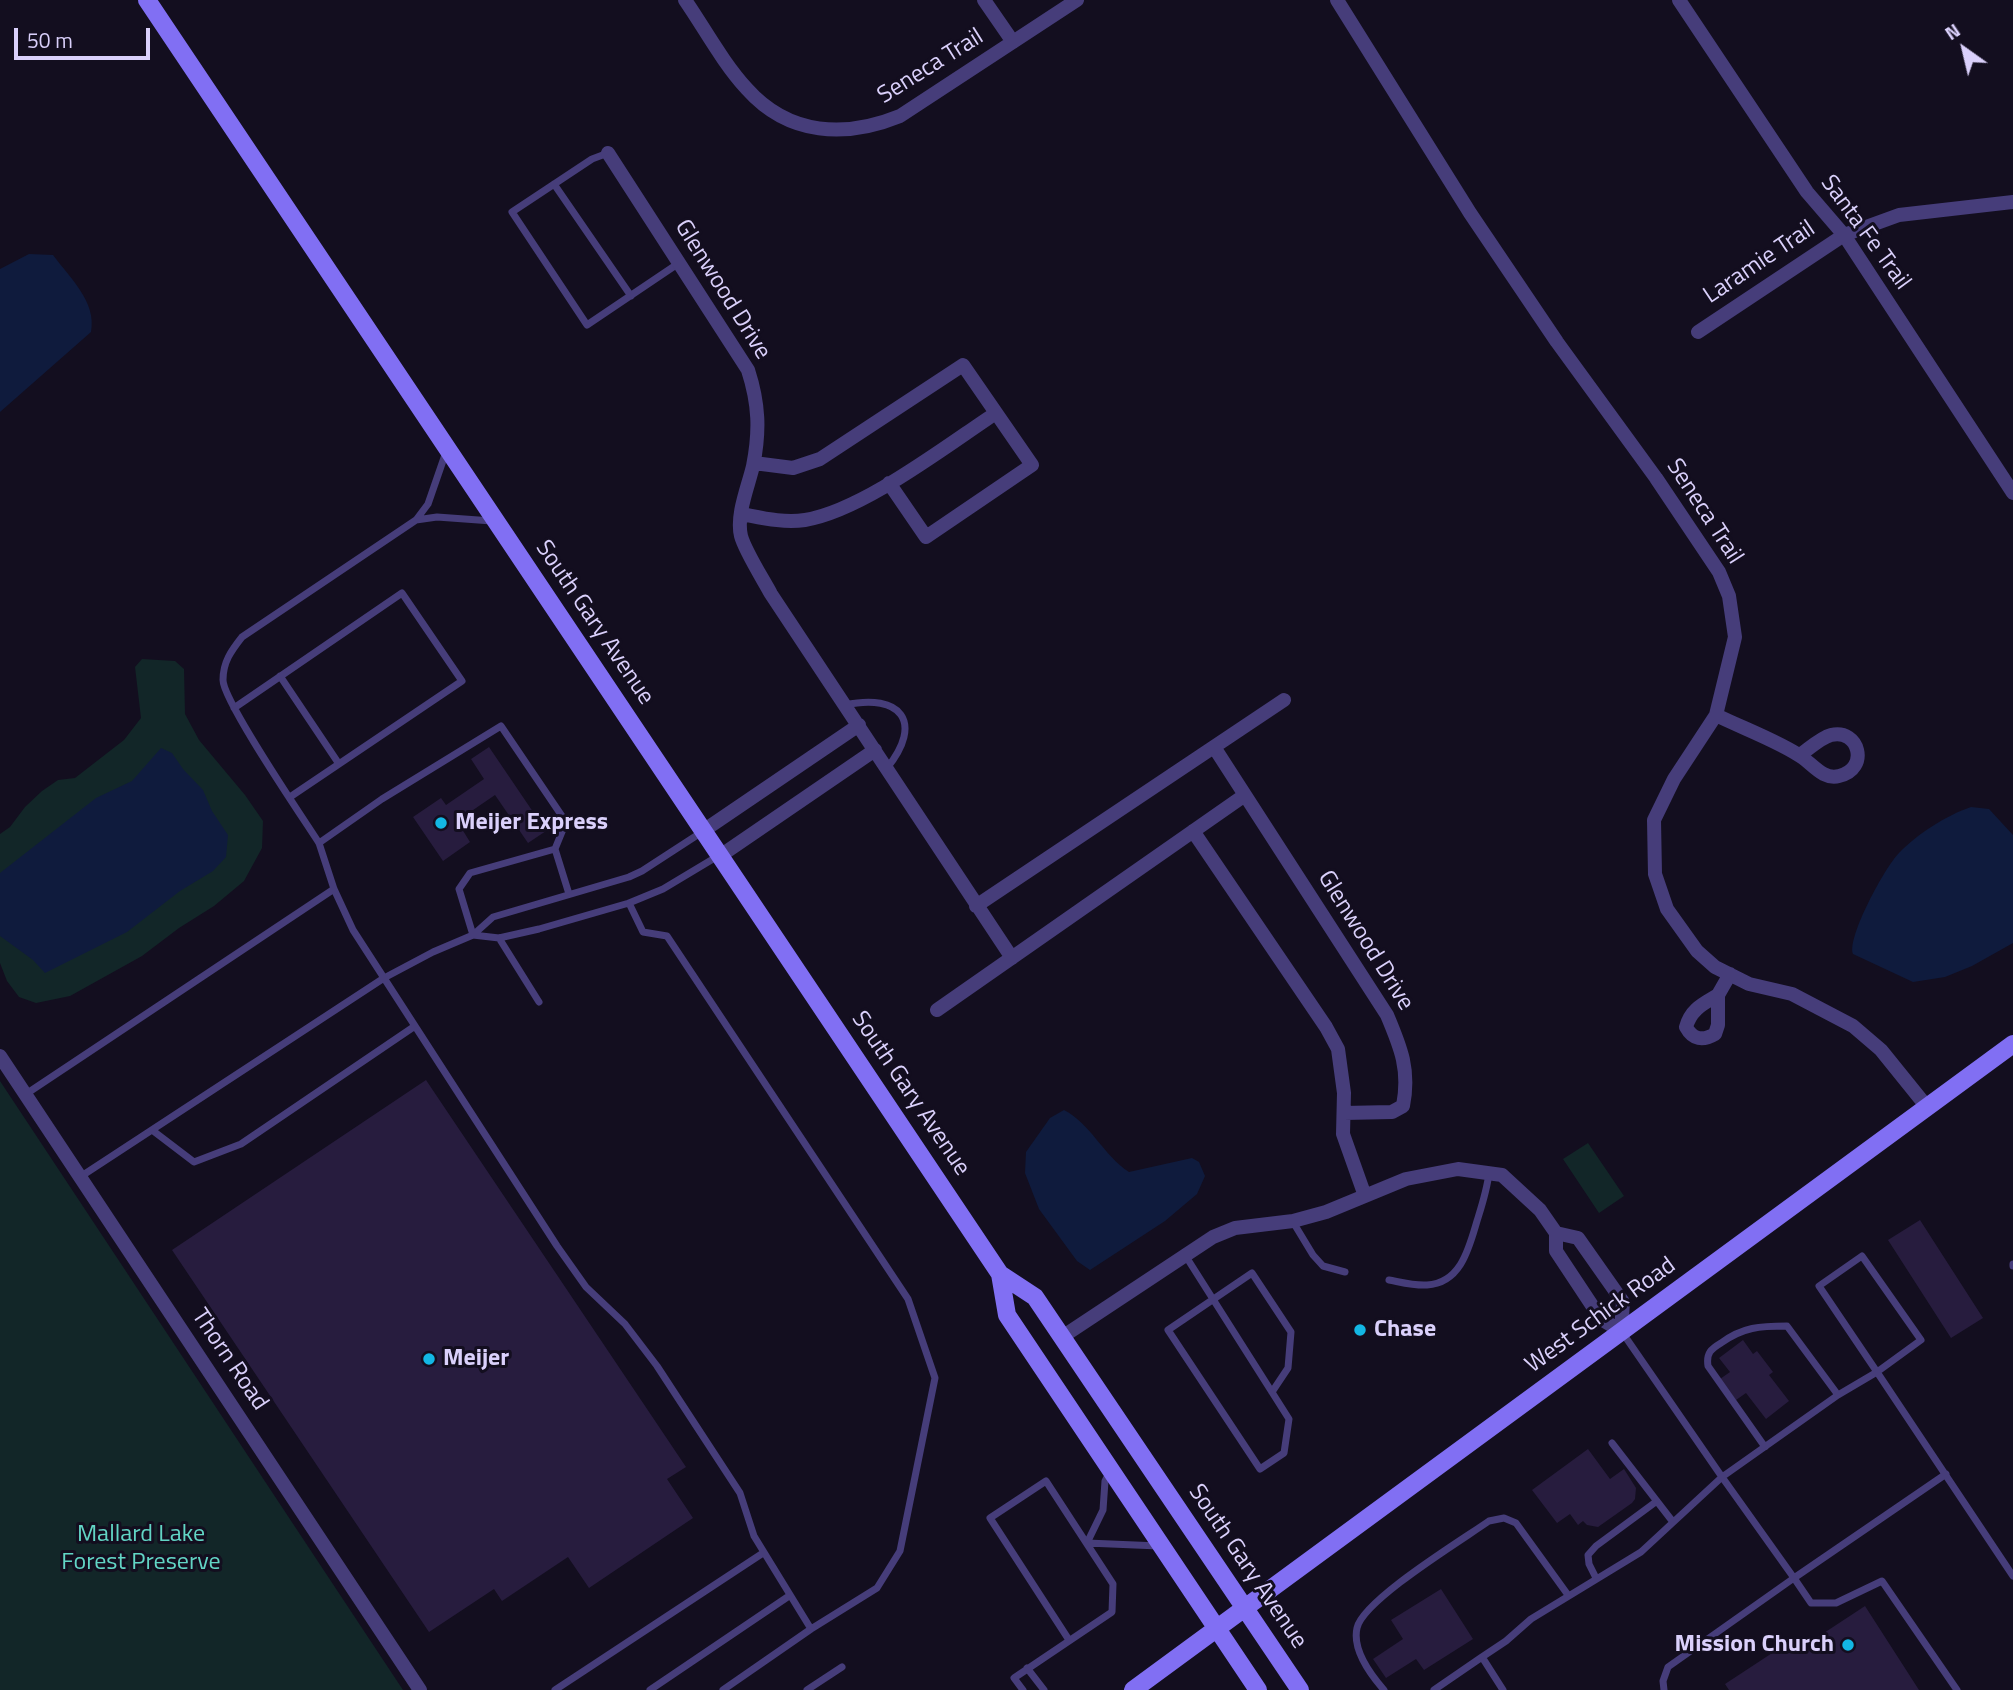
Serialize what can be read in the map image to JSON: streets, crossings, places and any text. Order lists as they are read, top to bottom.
{
  "streets": {
    "main road": ["South Gary Avenue", "West Schick Road"],
    "street": [
      "Seneca Trail",
      "Santa Fe Trail",
      "Laramie Trail",
      "Glenwood Drive",
      "Thorn Road"
    ]
  },
  "crossings": [
    ["Seneca Trail", "West Schick Road"],
    ["Santa Fe Trail", "Laramie Trail"],
    ["South Gary Avenue", "West Schick Road"]
  ],
  "parks": ["Mallard Lake Forest Preserve"],
  "places": [
    "Meijer Express",
    "Chase",
    "Meijer",
    "Mission Church"
  ],
  "scale_bar": "50 m",
  "north": "top left"
}
